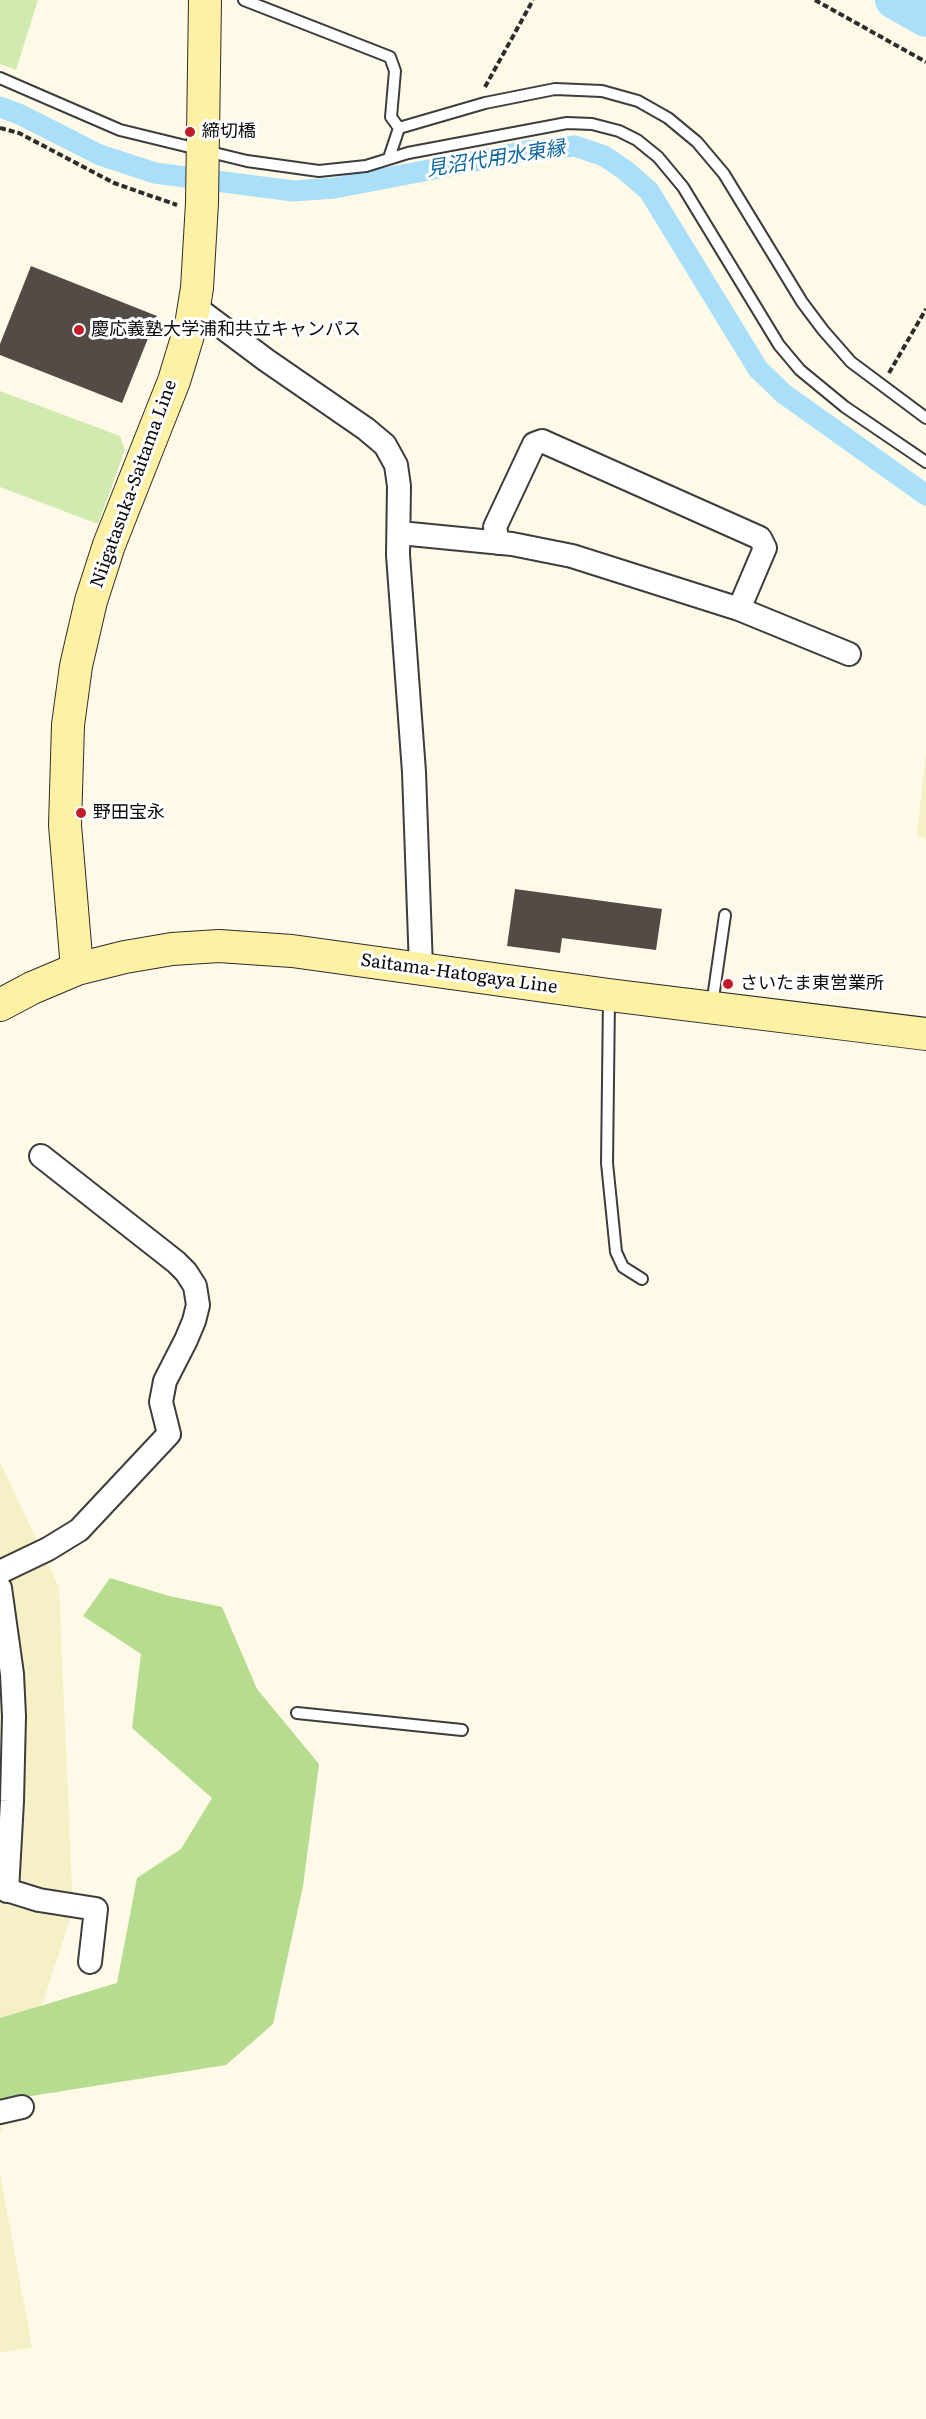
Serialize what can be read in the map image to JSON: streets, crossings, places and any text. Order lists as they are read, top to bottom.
{
  "streets": {
    "main road": ["Niigatasuka-Saitama Line", "Saitama-Hatogaya Line"]
  },
  "crossings": [
    ["Niigatasuka-Saitama Line", "Saitama-Hatogaya Line"]
  ],
  "water": ["見沼代用水東縁"],
  "places": [
    "締切橋",
    "慶応義塾大学浦和共立キャンパス",
    "野田宝永",
    "さいたま東営業所"
  ]
}
